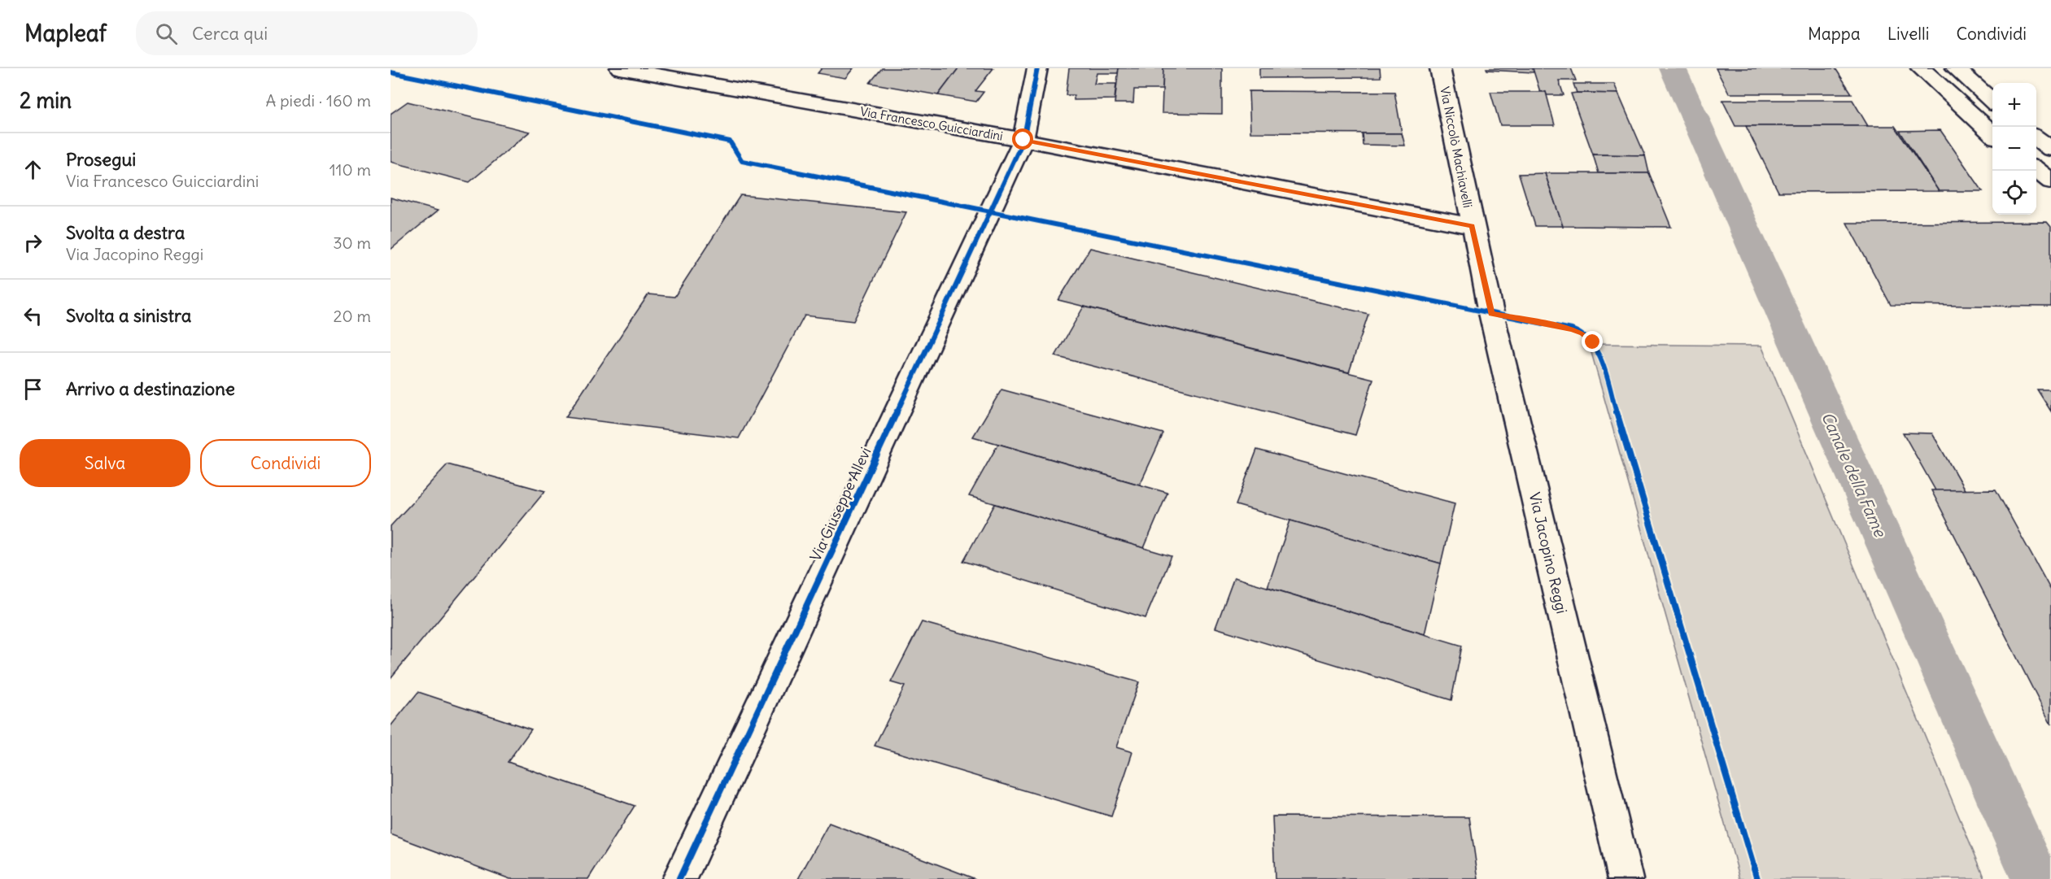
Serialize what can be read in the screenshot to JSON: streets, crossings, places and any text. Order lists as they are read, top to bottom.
{
  "streets": {
    "street": [
      "Via Francesco Guicciardini",
      "Via Niccolò Machiavelli",
      "Via Giuseppe Allevi",
      "Via Jacopino Reggi"
    ]
  },
  "crossings": [
    ["Via Francesco Guicciardini", "Via Niccolò Machiavelli"],
    ["Via Francesco Guicciardini", "Via Giuseppe Allevi"],
    ["Via Francesco Guicciardini", "Via Jacopino Reggi"],
    ["Via Niccolò Machiavelli", "Via Jacopino Reggi"]
  ],
  "water": ["Canale della Fame"],
  "page": {
    "header": "Mapleaf",
    "search": "Cerca qui",
    "nav": ["Mappa", "Livelli", "Condividi"],
    "heading": ["2 min", "A piedi · 160 m"],
    "map_buttons": ["+", "−"],
    "list": [
      ["Prosegui", "Via Francesco Guicciardini", "110 m"],
      ["Svolta a destra", "Via Jacopino Reggi", "30 m"],
      ["Svolta a sinistra", "20 m"],
      "Arrivo a destinazione"
    ],
    "buttons": ["Salva", "Condividi"]
  }
}
